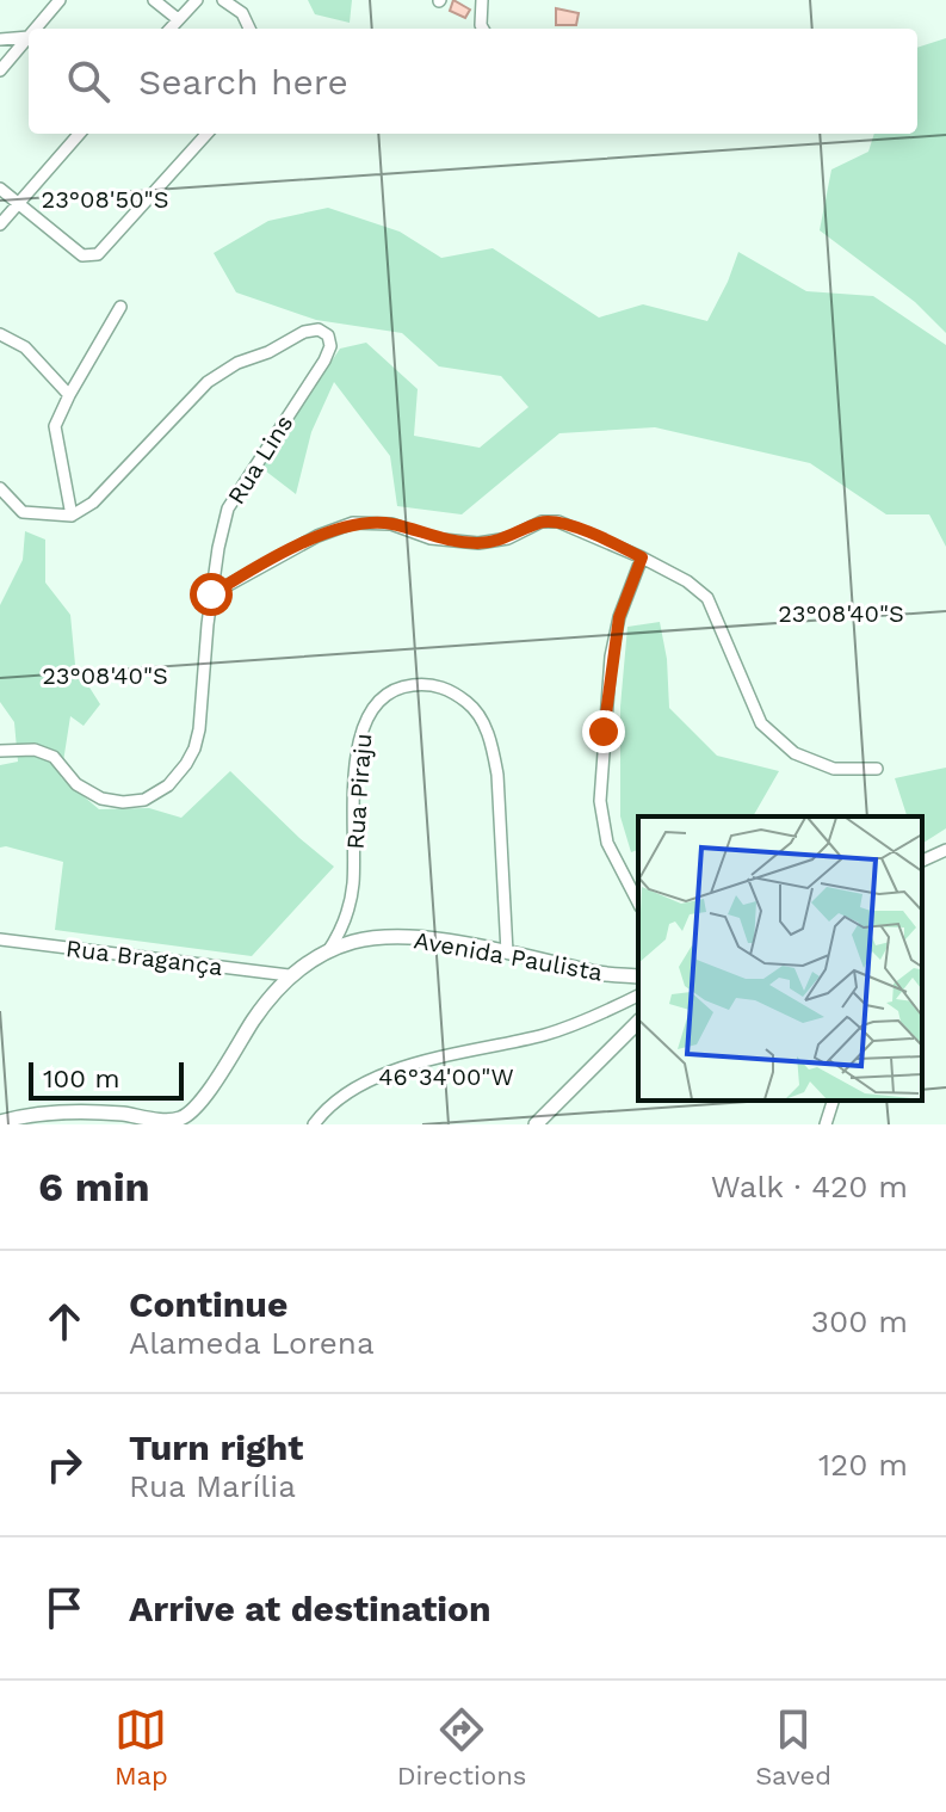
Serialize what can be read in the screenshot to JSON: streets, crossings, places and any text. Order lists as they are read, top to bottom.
{
  "streets": {
    "street": [
      "Rua Lins",
      "Rua Piraju",
      "Avenida Paulista",
      "Rua Bragança"
    ]
  },
  "crossings": [
    ["Rua Piraju", "Avenida Paulista"],
    ["Avenida Paulista", "Rua Bragança"]
  ],
  "scale_bar": "100 m",
  "page": {
    "search": "Search here",
    "scale": "100 m",
    "heading": ["6 min", "Walk · 420 m"],
    "list": [
      ["Continue", "Alameda Lorena", "300 m"],
      ["Turn right", "Rua Marília", "120 m"],
      "Arrive at destination"
    ],
    "nav": ["Map", "Directions", "Saved"]
  },
  "coordinates": ["23°08'50\"S", "23°08'40\"S", "46°34'00\"W"]
}
